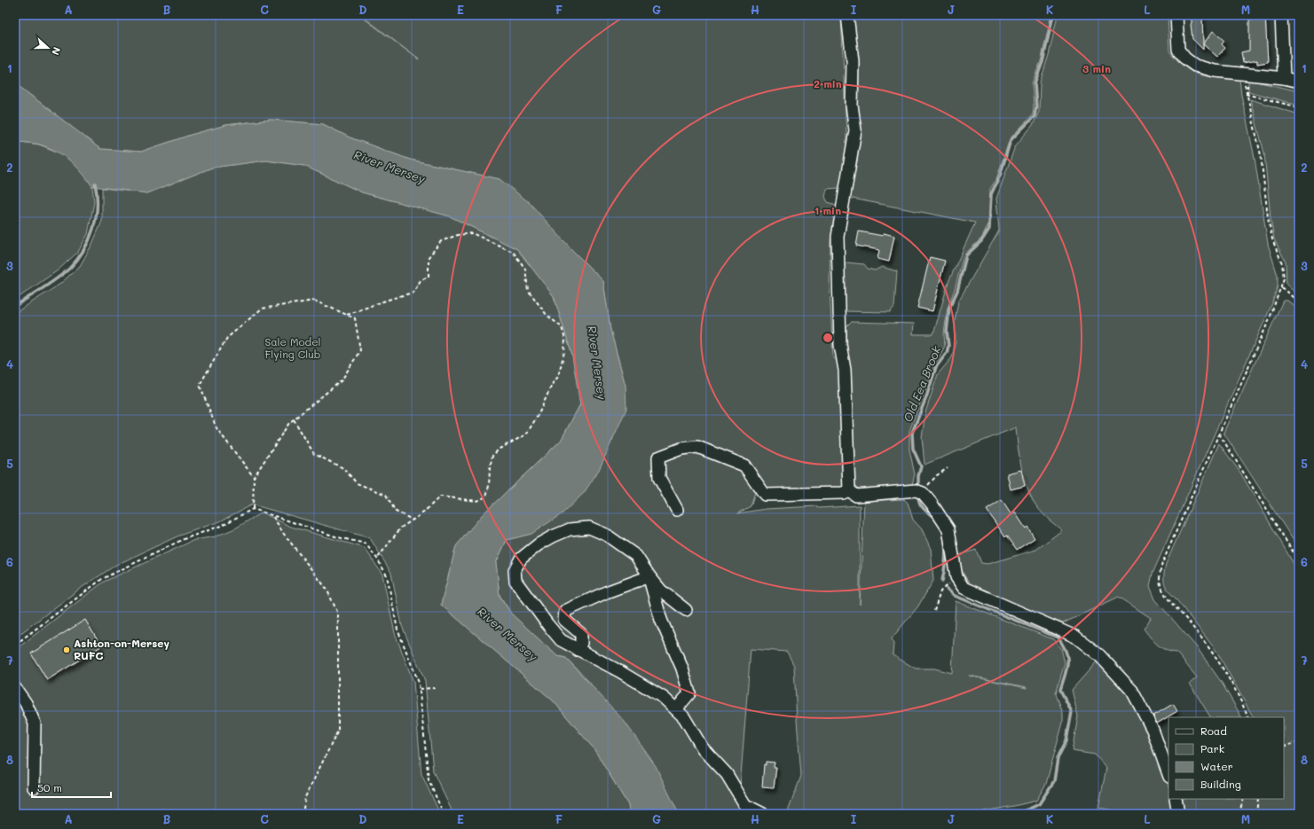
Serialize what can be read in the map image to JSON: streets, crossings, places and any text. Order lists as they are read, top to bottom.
{
  "water": ["River Mersey", "Old Eea Brook"],
  "parks": ["Sale Model Flying Club"],
  "places": ["Ashton-on-Mersey RUFC"],
  "legend": [
    "Road",
    "Park",
    "Water",
    "Building"
  ],
  "scale_bar": "50 m",
  "north": "right",
  "grid": {
    "columns": [
      "A",
      "B",
      "C",
      "D",
      "E",
      "F",
      "G",
      "H",
      "I",
      "J",
      "K",
      "L",
      "M"
    ],
    "rows": [
      "1",
      "2",
      "3",
      "4",
      "5",
      "6",
      "7",
      "8"
    ]
  },
  "rings": ["3 min", "2 min", "1 min"]
}
